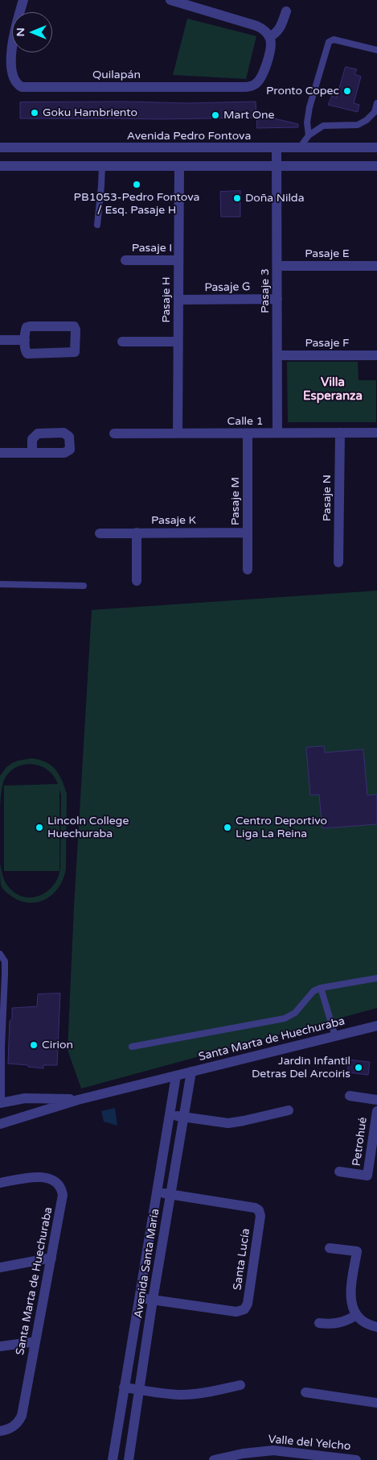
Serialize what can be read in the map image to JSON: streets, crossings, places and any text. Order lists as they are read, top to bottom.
{
  "streets": {
    "street": [
      "Quilapán",
      "Avenida Pedro Fontova",
      "Pasaje I",
      "Pasaje E",
      "Pasaje G",
      "Pasaje 3",
      "Pasaje H",
      "Pasaje F",
      "Calle 1",
      "Pasaje N",
      "Pasaje M",
      "Pasaje K",
      "Santa Marta de Huechuraba",
      "Petrohué",
      "Santa Lucía",
      "Avenida Santa María",
      "Valle del Yelcho"
    ]
  },
  "crossings": [
    ["Avenida Pedro Fontova", "Pasaje 3"],
    ["Pasaje I", "Pasaje H"],
    ["Pasaje E", "Pasaje 3"],
    ["Pasaje G", "Pasaje 3"],
    ["Pasaje G", "Pasaje H"],
    ["Pasaje 3", "Pasaje F"],
    ["Pasaje 3", "Calle 1"],
    ["Pasaje H", "Calle 1"],
    ["Calle 1", "Pasaje N"],
    ["Calle 1", "Pasaje M"],
    ["Pasaje M", "Pasaje K"],
    ["Santa Marta de Huechuraba", "Avenida Santa María"],
    ["Santa Lucía", "Avenida Santa María"]
  ],
  "districts": ["Villa Esperanza"],
  "places": [
    "Pronto Copec",
    "Goku Hambriento",
    "Mart One",
    "PB1053-Pedro Fontova / Esq. Pasaje H",
    "Doña Nilda",
    "Lincoln College Huechuraba",
    "Centro Deportivo Liga La Reina",
    "Cirion",
    "Jardin Infantil Detras Del Arcoiris"
  ],
  "north": "left"
}
